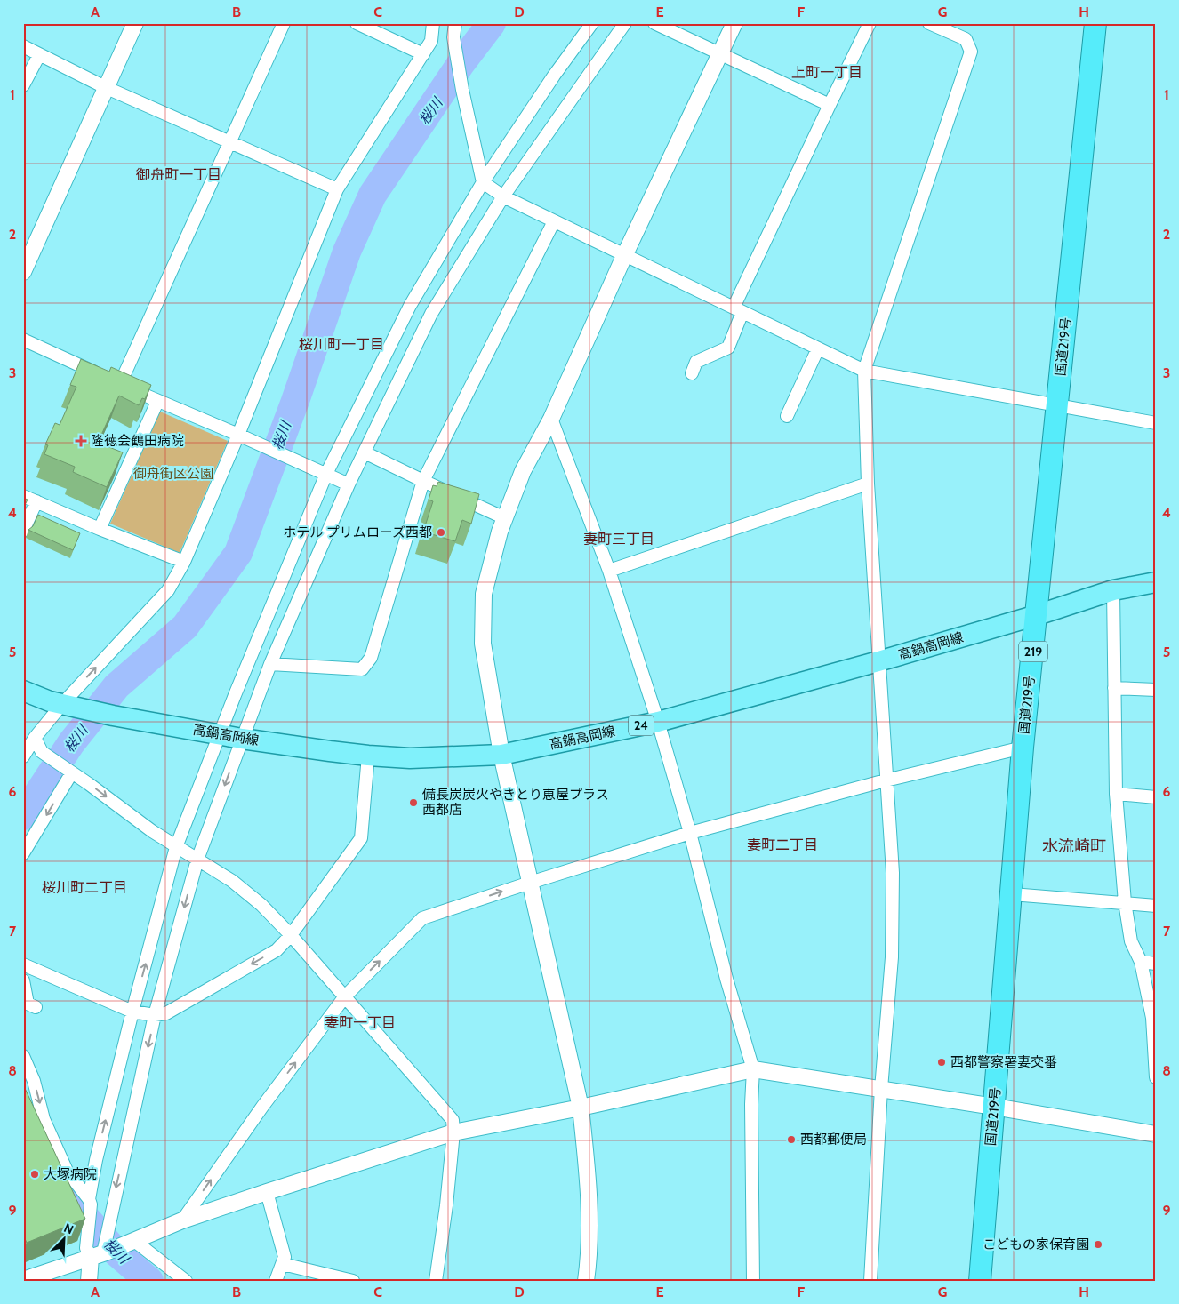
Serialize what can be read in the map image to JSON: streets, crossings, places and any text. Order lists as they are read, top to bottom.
{
  "streets": {
    "highway": ["国道219号", "219"],
    "main road": ["高鍋高岡線", "24"]
  },
  "crossings": [
    ["国道219号", "高鍋高岡線"]
  ],
  "districts": [
    "上町一丁目",
    "御舟町一丁目",
    "桜川町一丁目",
    "妻町三丁目",
    "妻町二丁目",
    "水流崎町",
    "桜川町二丁目",
    "妻町一丁目"
  ],
  "water": ["桜川"],
  "parks": ["御舟街区公園"],
  "places": {
    "health": ["隆徳会鶴田病院"],
    "other": [
      "ホテル プリムローズ西都",
      "備長炭炭火やきとり恵屋プラス 西都店",
      "西都警察署妻交番",
      "西都郵便局",
      "大塚病院",
      "こどもの家保育園"
    ]
  },
  "north": "top right",
  "grid": {
    "columns": [
      "A",
      "B",
      "C",
      "D",
      "E",
      "F",
      "G",
      "H"
    ],
    "rows": [
      "1",
      "2",
      "3",
      "4",
      "5",
      "6",
      "7",
      "8",
      "9"
    ]
  }
}
